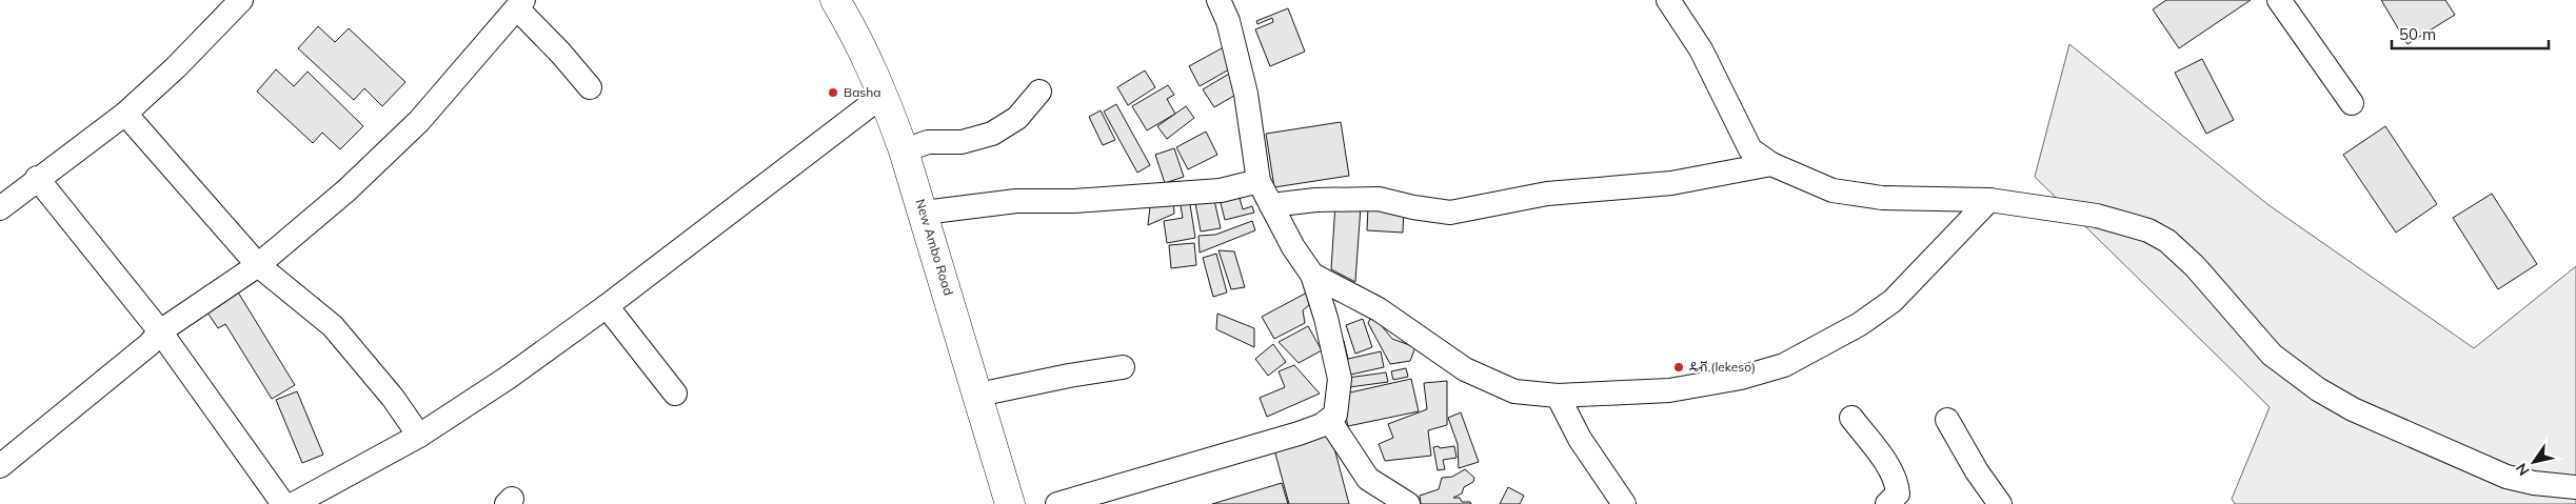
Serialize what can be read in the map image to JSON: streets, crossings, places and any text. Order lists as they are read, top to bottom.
{
  "streets": {
    "main road": ["New Ambo Road"]
  },
  "places": ["Basha", "ዴቭ (lekeso)"],
  "scale_bar": "50 m",
  "north": "bottom left"
}
